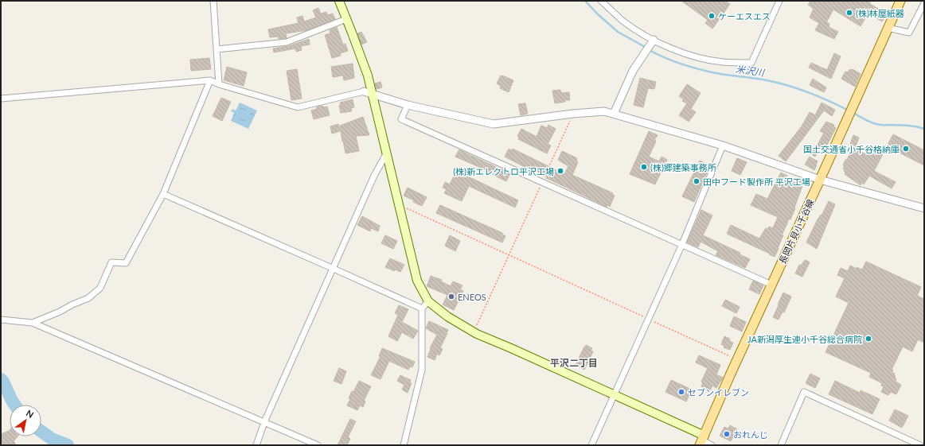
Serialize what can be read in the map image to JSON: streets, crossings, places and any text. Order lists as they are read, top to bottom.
{
  "streets": {
    "main road": ["長岡片貝小千谷線"]
  },
  "districts": ["平沢二丁目"],
  "water": ["米沢川"],
  "places": [
    "(株)林屋紙器",
    "ケーエスエス",
    "国土交通省小千谷格納庫",
    "(株)郷建築事務所",
    "(株)新エレクトロ平沢工場",
    "田中フード製作所 平沢工場",
    "ENEOS",
    "JA新潟厚生連小千谷総合病院",
    "セブンイレブン",
    "おれんじ"
  ],
  "north": "top right"
}
